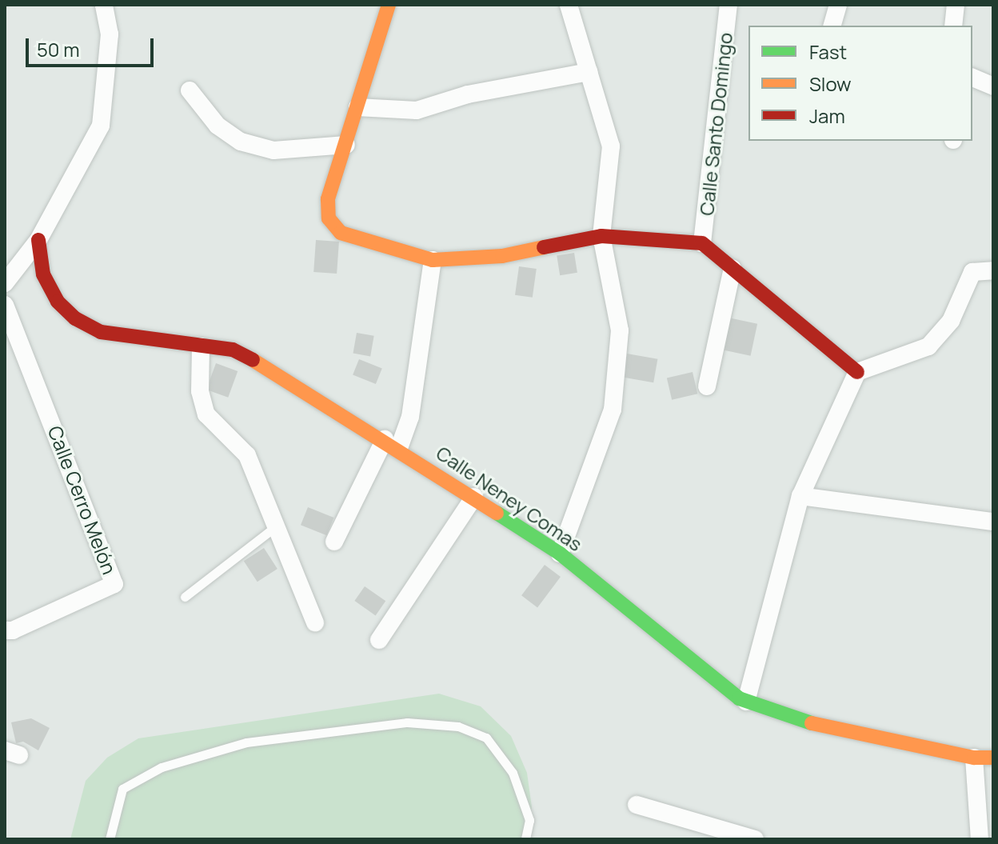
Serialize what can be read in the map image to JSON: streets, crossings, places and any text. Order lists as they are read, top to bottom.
{
  "streets": {
    "street": ["Calle Santo Domingo", "Calle Neney Comas", "Calle Cerro Melón"]
  },
  "legend": ["Fast", "Slow", "Jam"],
  "scale_bar": "50 m"
}
